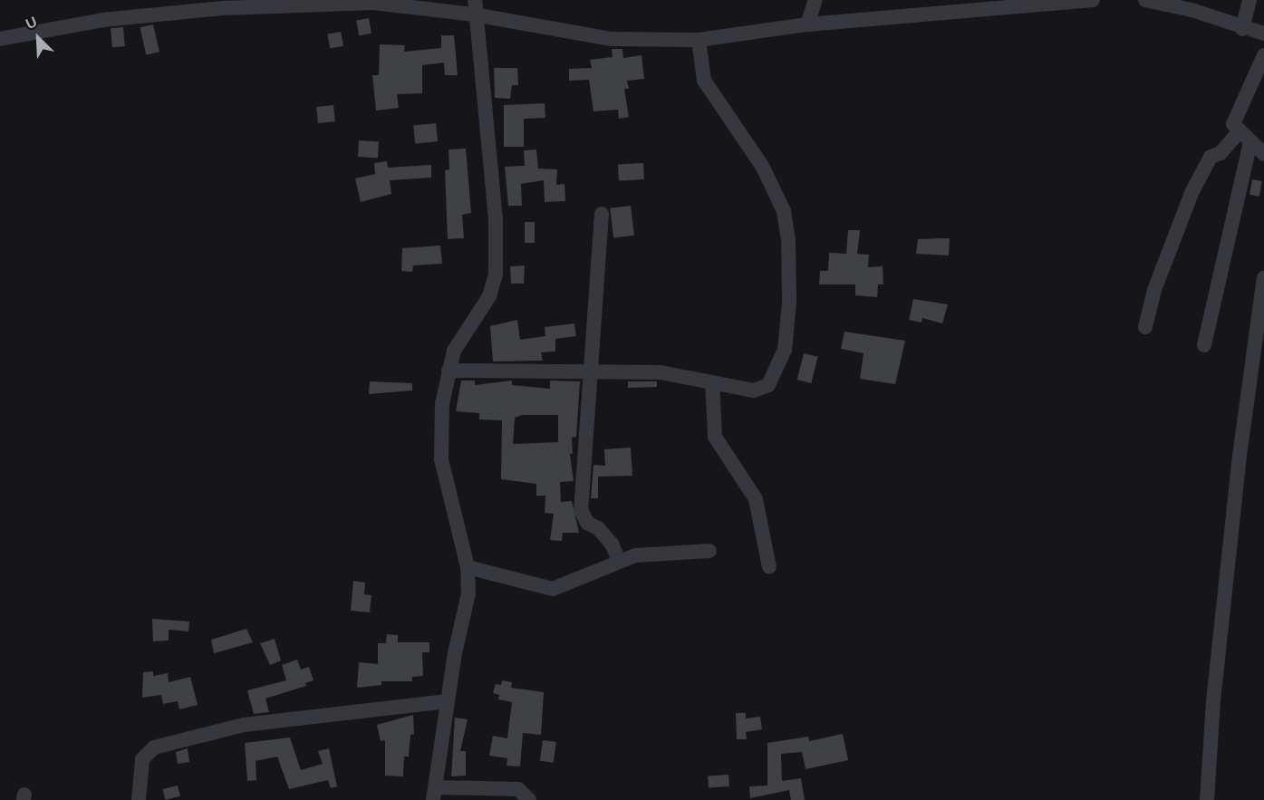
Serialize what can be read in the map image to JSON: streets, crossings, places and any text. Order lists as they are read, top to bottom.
{
  "north": "top left"
}
